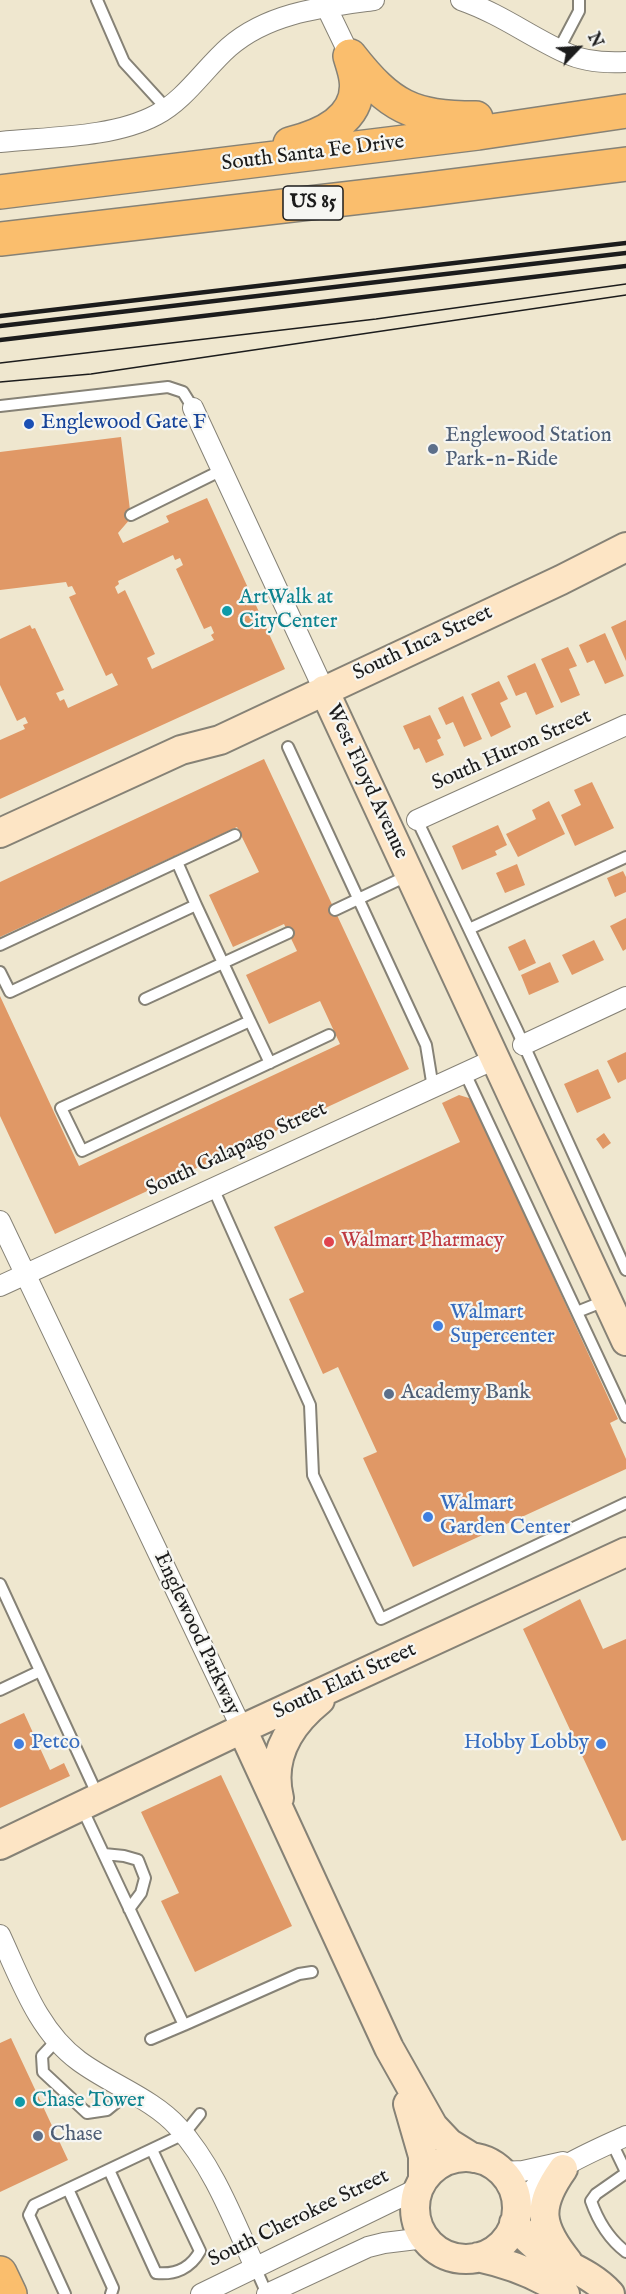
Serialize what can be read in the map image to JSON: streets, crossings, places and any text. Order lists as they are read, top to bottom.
{
  "streets": {
    "highway": ["South Santa Fe Drive", "US 85"],
    "street": [
      "South Inca Street",
      "South Huron Street",
      "West Floyd Avenue",
      "South Galapago Street",
      "Englewood Parkway",
      "South Elati Street",
      "South Cherokee Street"
    ]
  },
  "crossings": [
    ["South Inca Street", "West Floyd Avenue"],
    ["South Huron Street", "West Floyd Avenue"],
    ["West Floyd Avenue", "South Galapago Street"],
    ["South Galapago Street", "Englewood Parkway"],
    ["Englewood Parkway", "South Elati Street"],
    ["Englewood Parkway", "South Cherokee Street"]
  ],
  "places": [
    "Englewood Gate F",
    "Englewood Station Park-n-Ride",
    "ArtWalk at CityCenter",
    "Walmart Pharmacy",
    "Walmart Supercenter",
    "Academy Bank",
    "Walmart Garden Center",
    "Petco",
    "Hobby Lobby",
    "Chase Tower",
    "Chase"
  ],
  "north": "top right"
}
